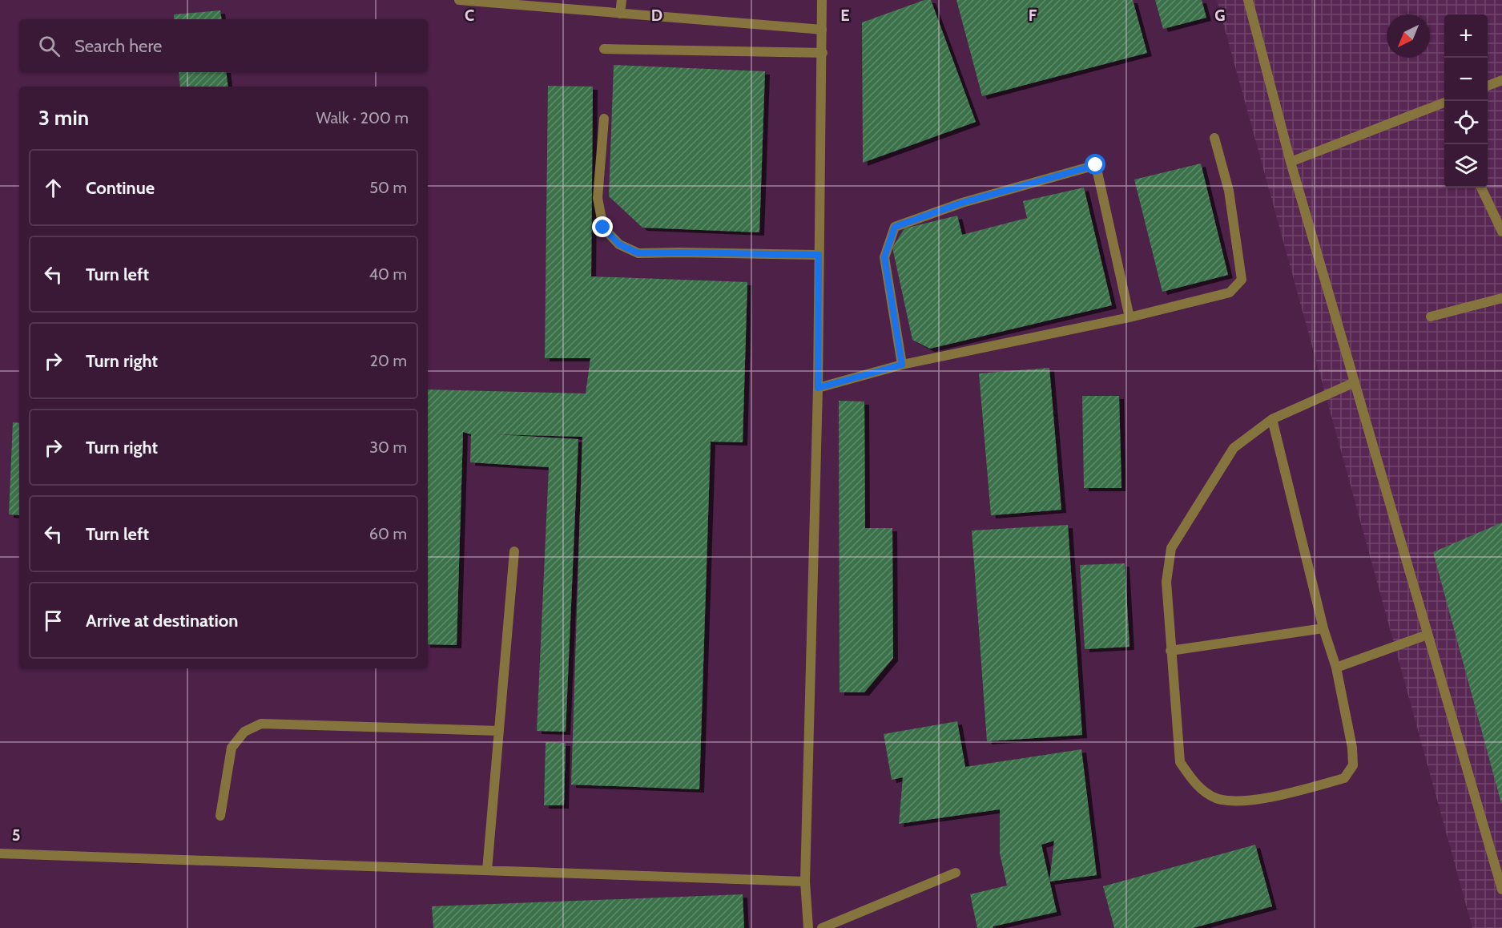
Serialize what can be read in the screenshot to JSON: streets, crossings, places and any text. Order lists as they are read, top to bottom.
{
  "north": "bottom left",
  "page": {
    "map_buttons": ["+", "−"],
    "search": "Search here",
    "heading": ["3 min", "Walk · 200 m"],
    "list": [
      ["Continue", "50 m"],
      ["Turn left", "40 m"],
      ["Turn right", "20 m"],
      ["Turn right", "30 m"],
      ["Turn left", "60 m"],
      "Arrive at destination"
    ]
  },
  "grid": {
    "columns": [
      "C",
      "D",
      "E",
      "F",
      "G"
    ],
    "rows": ["5"]
  }
}
